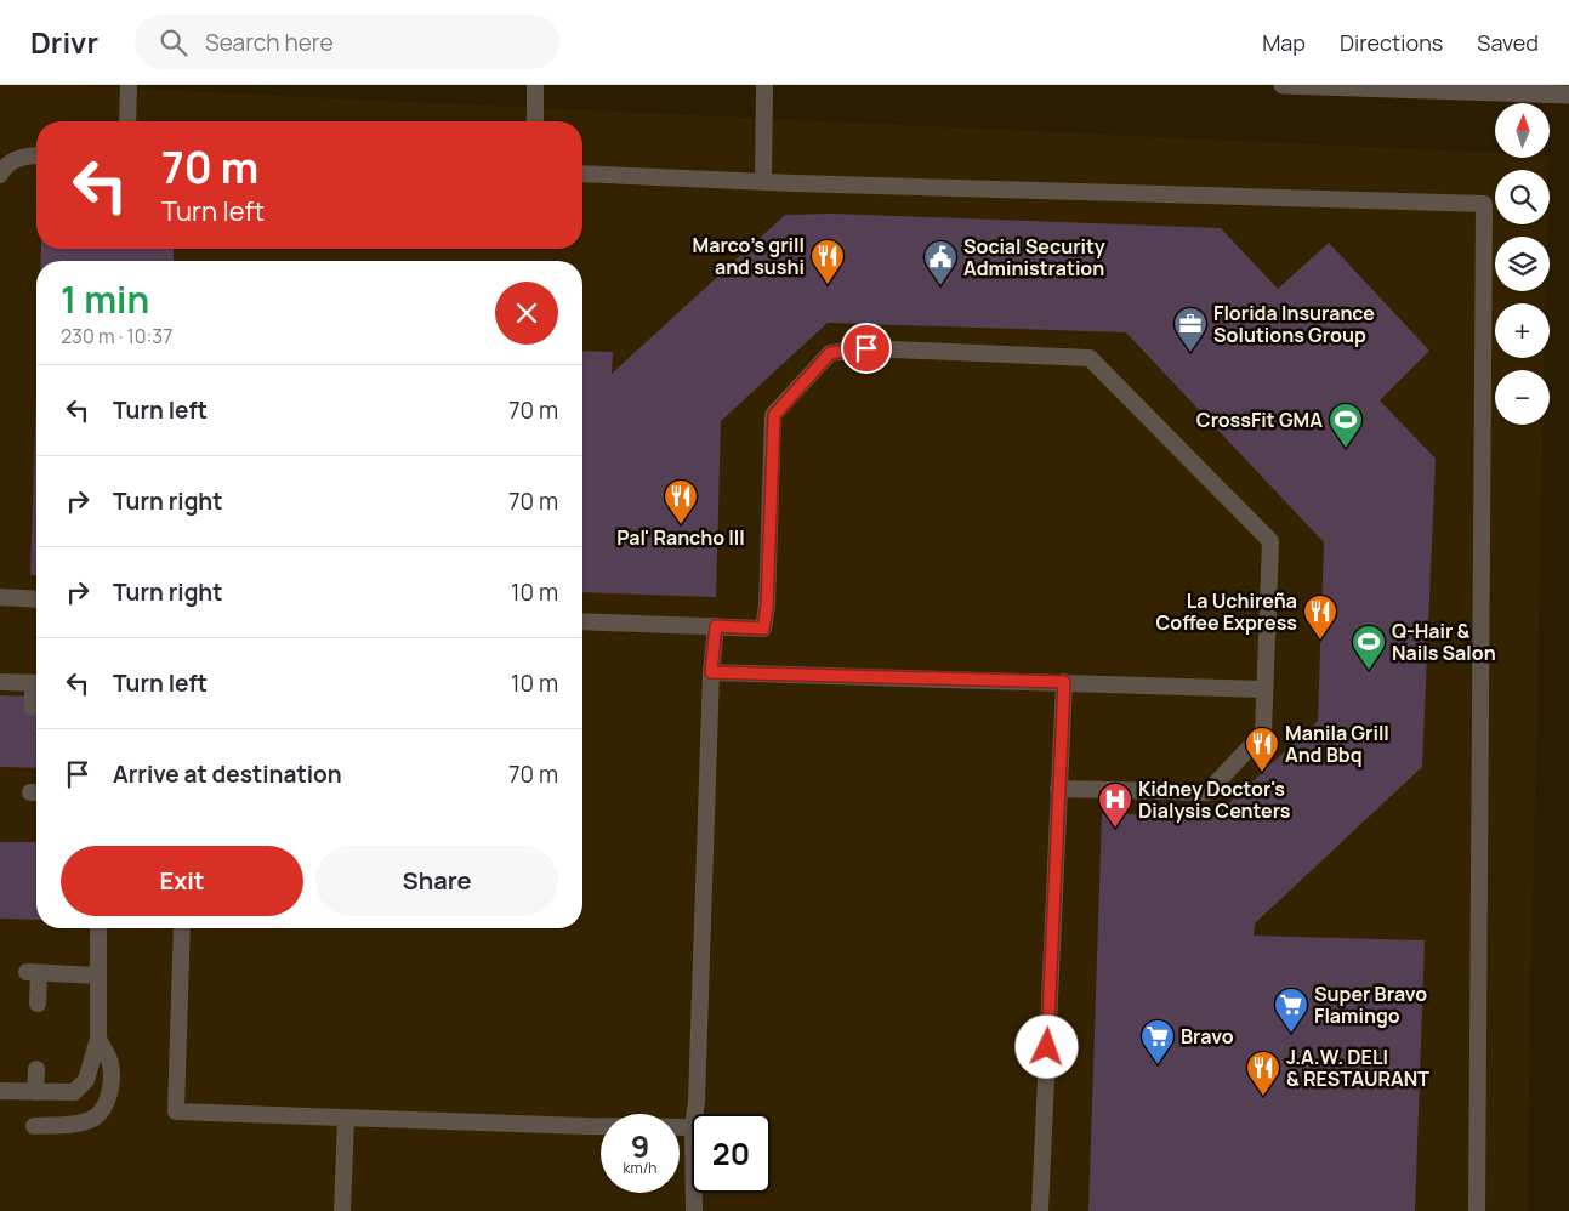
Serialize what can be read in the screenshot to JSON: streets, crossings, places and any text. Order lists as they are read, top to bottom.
{
  "places": {
    "restaurant": [
      "Marco's grill and sushi",
      "Pal' Rancho III",
      "La Uchireña Coffee Express",
      "Manila Grill And Bbq",
      "J.A.W. DELI & RESTAURANT"
    ],
    "public building": ["Social Security Administration"],
    "office": ["Florida Insurance Solutions Group"],
    "sports": ["CrossFit GMA", "Q-Hair & Nails Salon"],
    "hospital": ["Kidney Doctor's Dialysis Centers"],
    "supermarket": ["Super Bravo Flamingo", "Bravo"]
  },
  "north": "top",
  "page": {
    "header": "Drivr",
    "search": "Search here",
    "nav": ["Map", "Directions", "Saved"],
    "map_buttons": ["+", "−"],
    "turn": ["70 m", "Turn left"],
    "heading": ["1 min", "230 m · 10:37"],
    "list": [
      {
        "name": "Turn left",
        "value": "70 m"
      },
      {
        "name": "Turn right",
        "value": "70 m"
      },
      {
        "name": "Turn right",
        "value": "10 m"
      },
      {
        "name": "Turn left",
        "value": "10 m"
      },
      {
        "name": "Arrive at destination",
        "value": "70 m"
      }
    ],
    "buttons": ["Exit", "Share"],
    "speed": "9 km/h",
    "limit": "20"
  }
}
